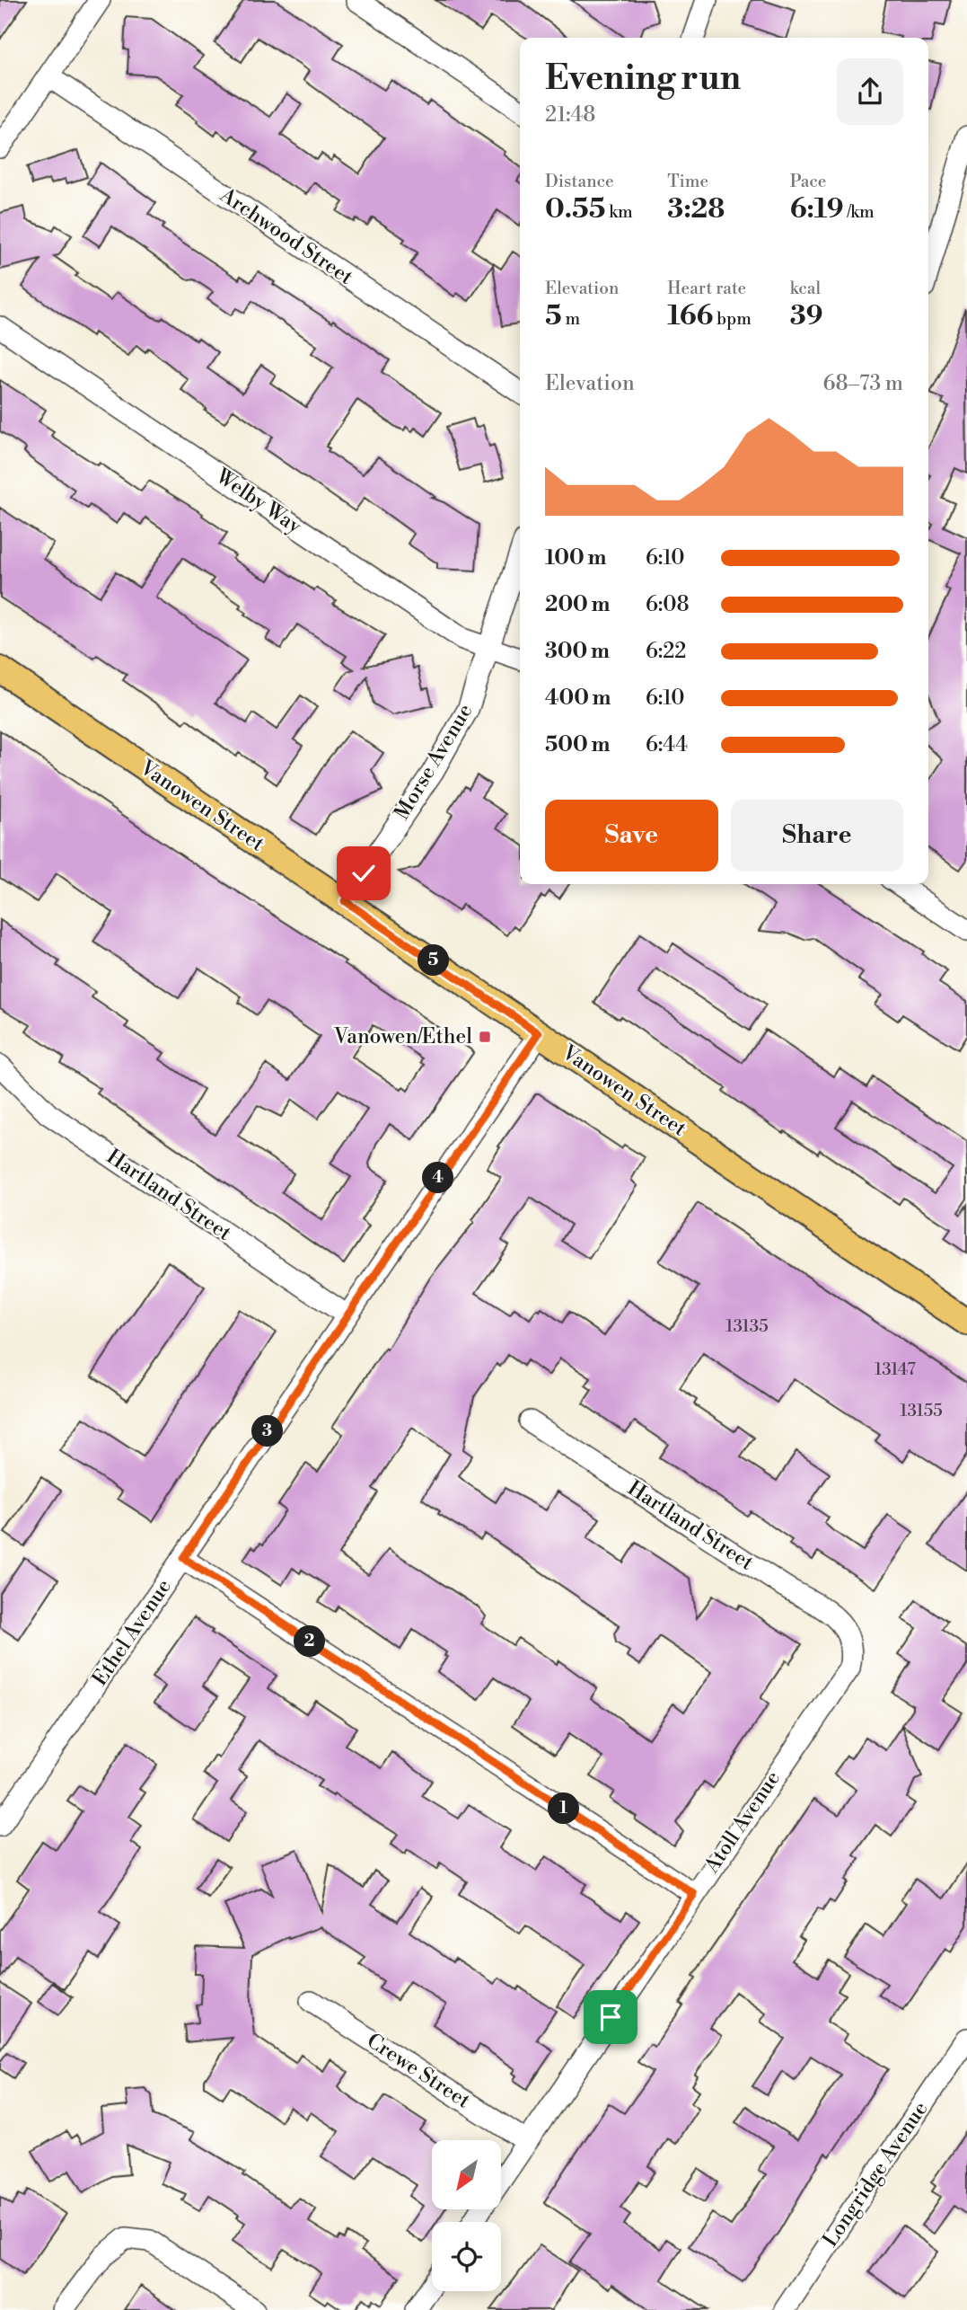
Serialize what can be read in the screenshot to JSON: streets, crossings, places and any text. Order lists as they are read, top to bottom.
{
  "streets": {
    "main road": ["Vanowen Street"],
    "street": [
      "Archwood Street",
      "Welby Way",
      "Morse Avenue",
      "Hartland Street",
      "Ethel Avenue",
      "Atoll Avenue",
      "Crewe Street",
      "Longridge Avenue"
    ]
  },
  "crossings": [
    ["Welby Way", "Morse Avenue"],
    ["Morse Avenue", "Vanowen Street"],
    ["Vanowen Street", "Ethel Avenue"],
    ["Hartland Street", "Ethel Avenue"],
    ["Hartland Street", "Atoll Avenue"],
    ["Atoll Avenue", "Crewe Street"]
  ],
  "places": {
    "transit": ["Vanowen/Ethel"]
  },
  "house_numbers": ["13135", "13147", "13155"],
  "north": "bottom left",
  "page": {
    "heading": ["Evening run", "21:48"],
    "stats": [
      ["Distance", "0.55 km"],
      ["Time", "3:28"],
      ["Pace", "6:19 /km"],
      ["Elevation", "5 m"],
      ["Heart rate", "166 bpm"],
      ["kcal", "39"]
    ],
    "chart": ["Elevation", "68–73 m"],
    "list": [
      {
        "name": "100 m",
        "note": "6:10"
      },
      {
        "name": "200 m",
        "note": "6:08"
      },
      {
        "name": "300 m",
        "note": "6:22"
      },
      {
        "name": "400 m",
        "note": "6:10"
      },
      {
        "name": "500 m",
        "note": "6:44"
      }
    ],
    "buttons": ["Save", "Share"],
    "pins": [
      "5",
      "4",
      "3",
      "2",
      "1"
    ]
  }
}
